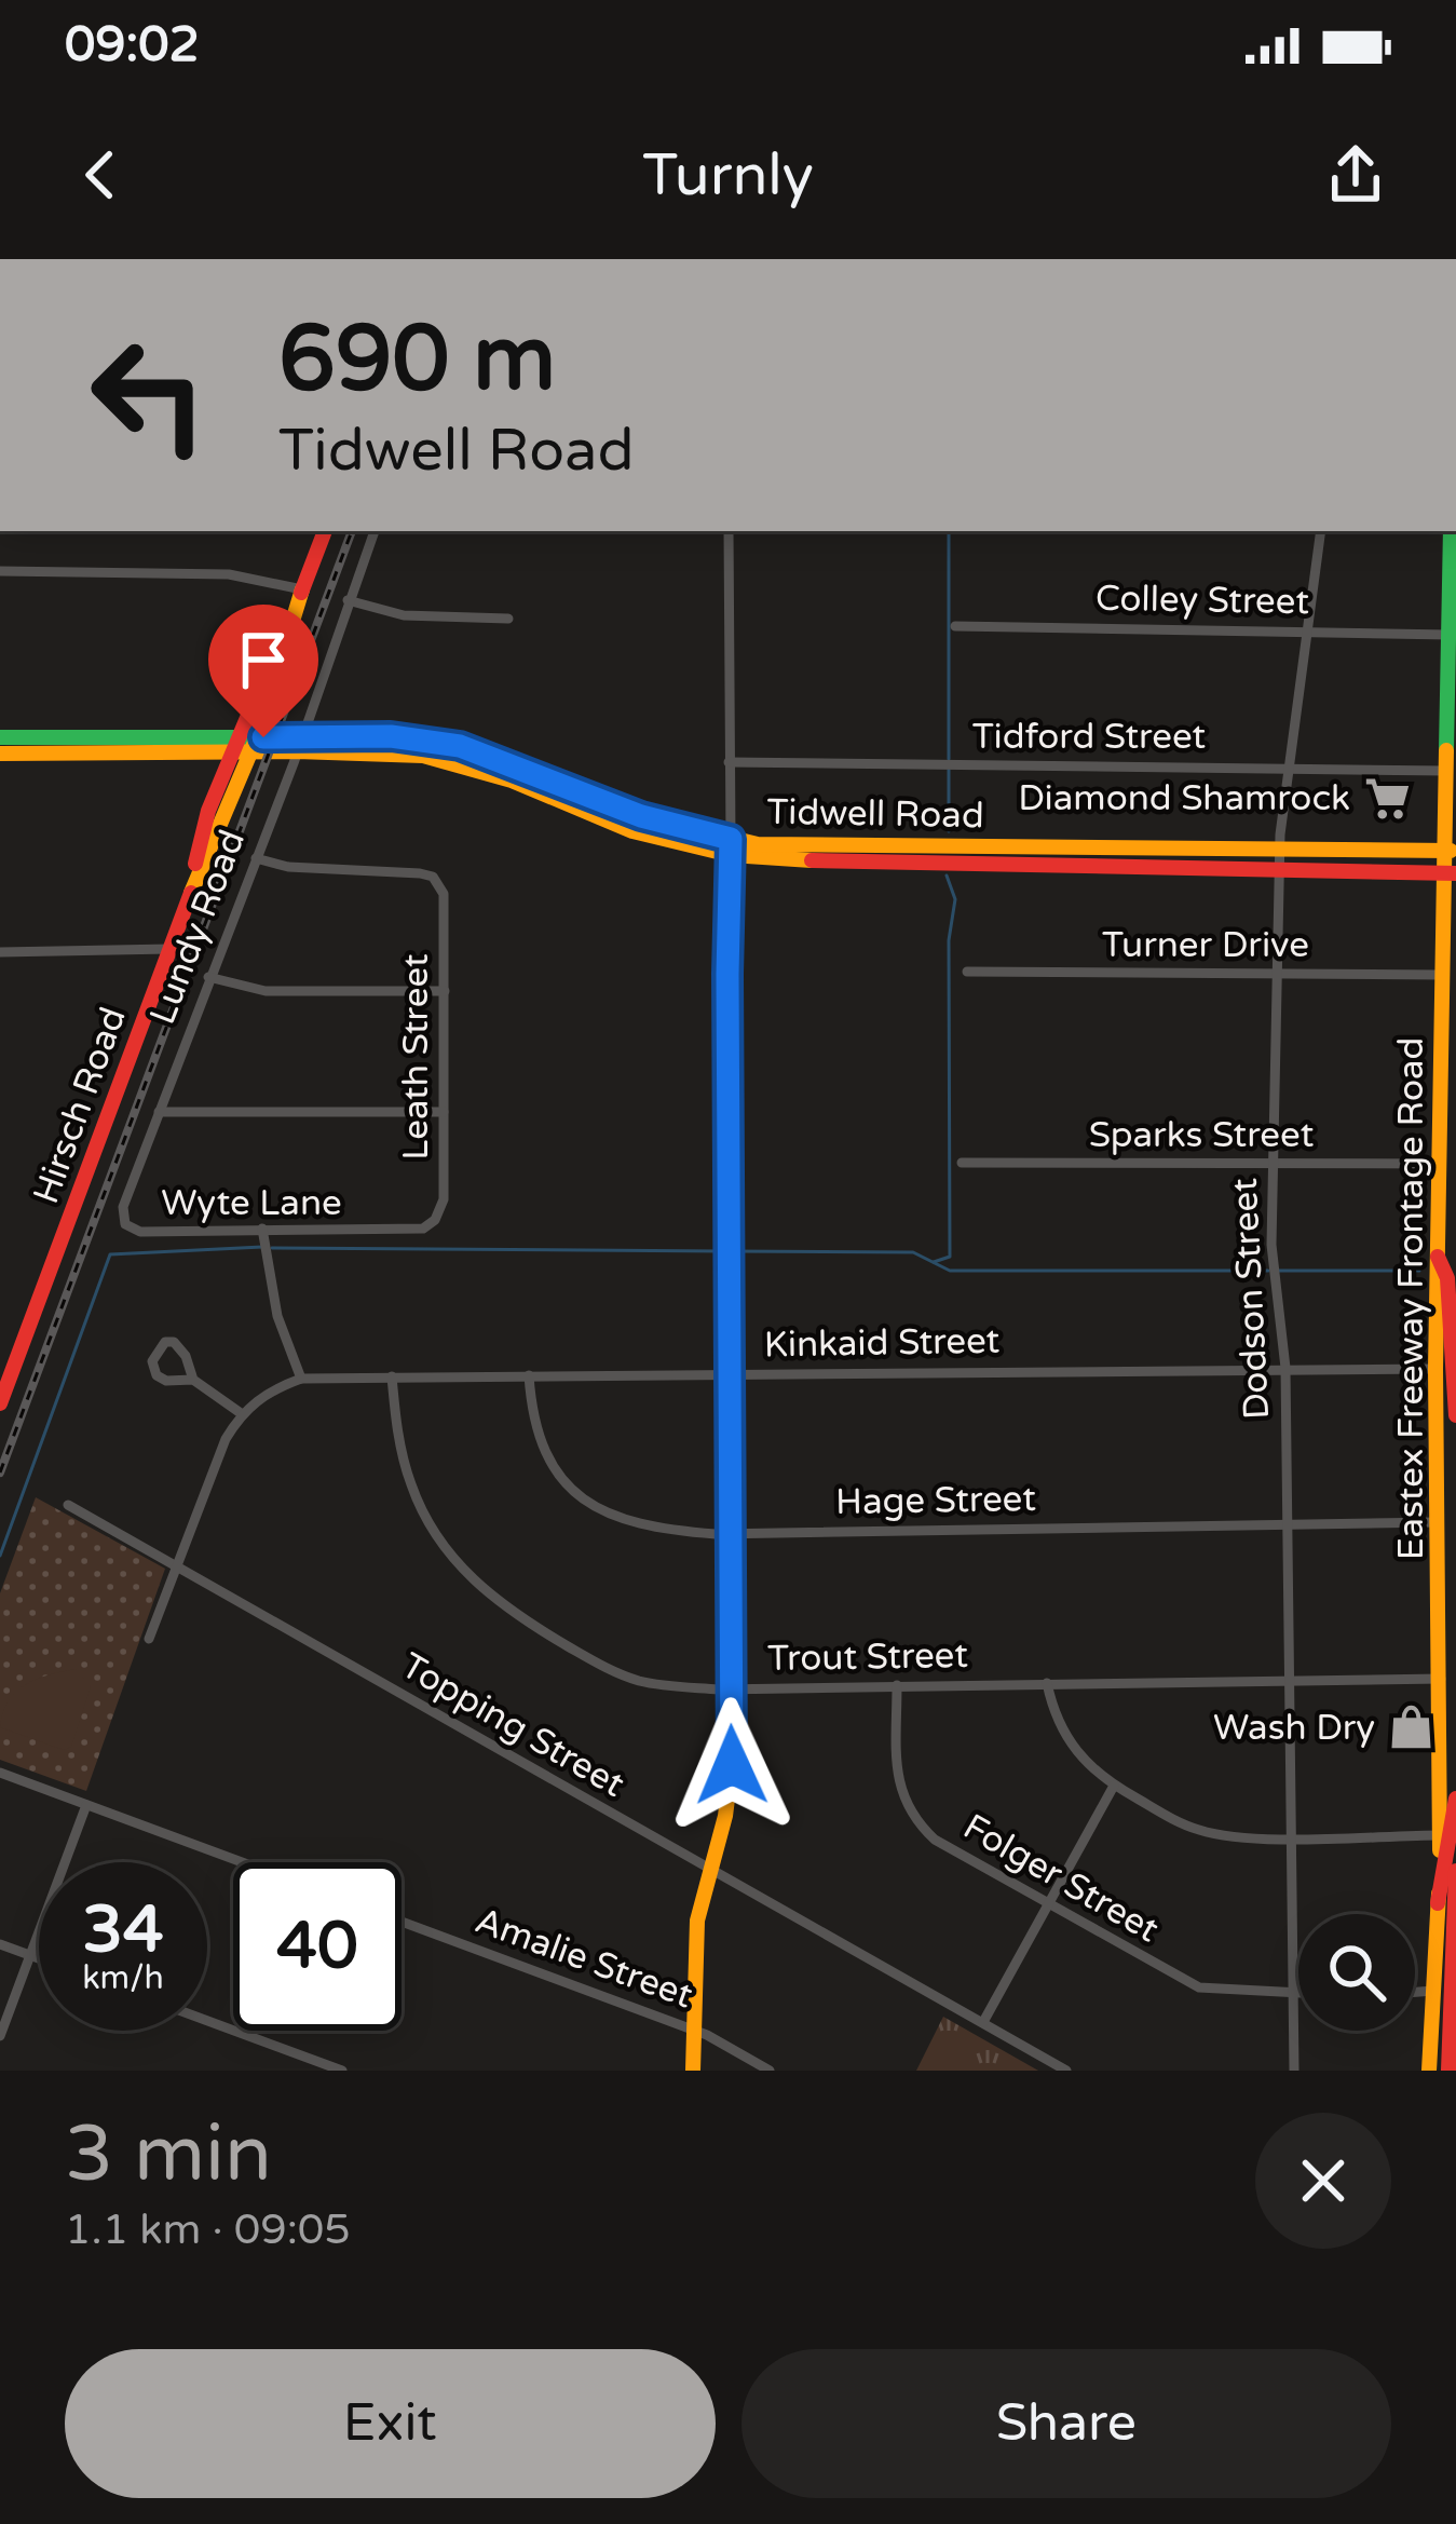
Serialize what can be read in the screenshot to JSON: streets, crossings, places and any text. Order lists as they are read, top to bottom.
{
  "streets": {
    "main road": ["Tidwell Road", "Hirsch Road", "Eastex Freeway Frontage Road"],
    "street": [
      "Colley Street",
      "Tidford Street",
      "Lundy Road",
      "Turner Drive",
      "Leath Street",
      "Sparks Street",
      "Wyte Lane",
      "Dodson Street",
      "Kinkaid Street",
      "Hage Street",
      "Trout Street",
      "Topping Street",
      "Folger Street",
      "Amalie Street"
    ]
  },
  "crossings": [
    ["Colley Street", "Dodson Street"],
    ["Colley Street", "Eastex Freeway Frontage Road"],
    ["Tidford Street", "Dodson Street"],
    ["Tidford Street", "Eastex Freeway Frontage Road"],
    ["Tidwell Road", "Lundy Road"],
    ["Tidwell Road", "Hirsch Road"],
    ["Tidwell Road", "Dodson Street"],
    ["Tidwell Road", "Eastex Freeway Frontage Road"],
    ["Lundy Road", "Leath Street"],
    ["Lundy Road", "Wyte Lane"],
    ["Turner Drive", "Dodson Street"],
    ["Turner Drive", "Eastex Freeway Frontage Road"],
    ["Leath Street", "Wyte Lane"],
    ["Sparks Street", "Dodson Street"],
    ["Sparks Street", "Eastex Freeway Frontage Road"],
    ["Dodson Street", "Kinkaid Street"],
    ["Dodson Street", "Hage Street"],
    ["Dodson Street", "Trout Street"],
    ["Dodson Street", "Folger Street"],
    ["Eastex Freeway Frontage Road", "Kinkaid Street"],
    ["Eastex Freeway Frontage Road", "Hage Street"],
    ["Eastex Freeway Frontage Road", "Trout Street"],
    ["Kinkaid Street", "Hage Street"],
    ["Kinkaid Street", "Trout Street"],
    ["Trout Street", "Folger Street"]
  ],
  "places": {
    "supermarket": ["Diamond Shamrock"],
    "shop": ["Wash Dry"]
  },
  "page": {
    "status": "09:02",
    "header": "Turnly",
    "turn": ["690 m", "Tidwell Road"],
    "speed": "34 km/h",
    "limit": "40",
    "heading": ["3 min", "1.1 km · 09:05"],
    "buttons": ["Exit", "Share"]
  }
}
